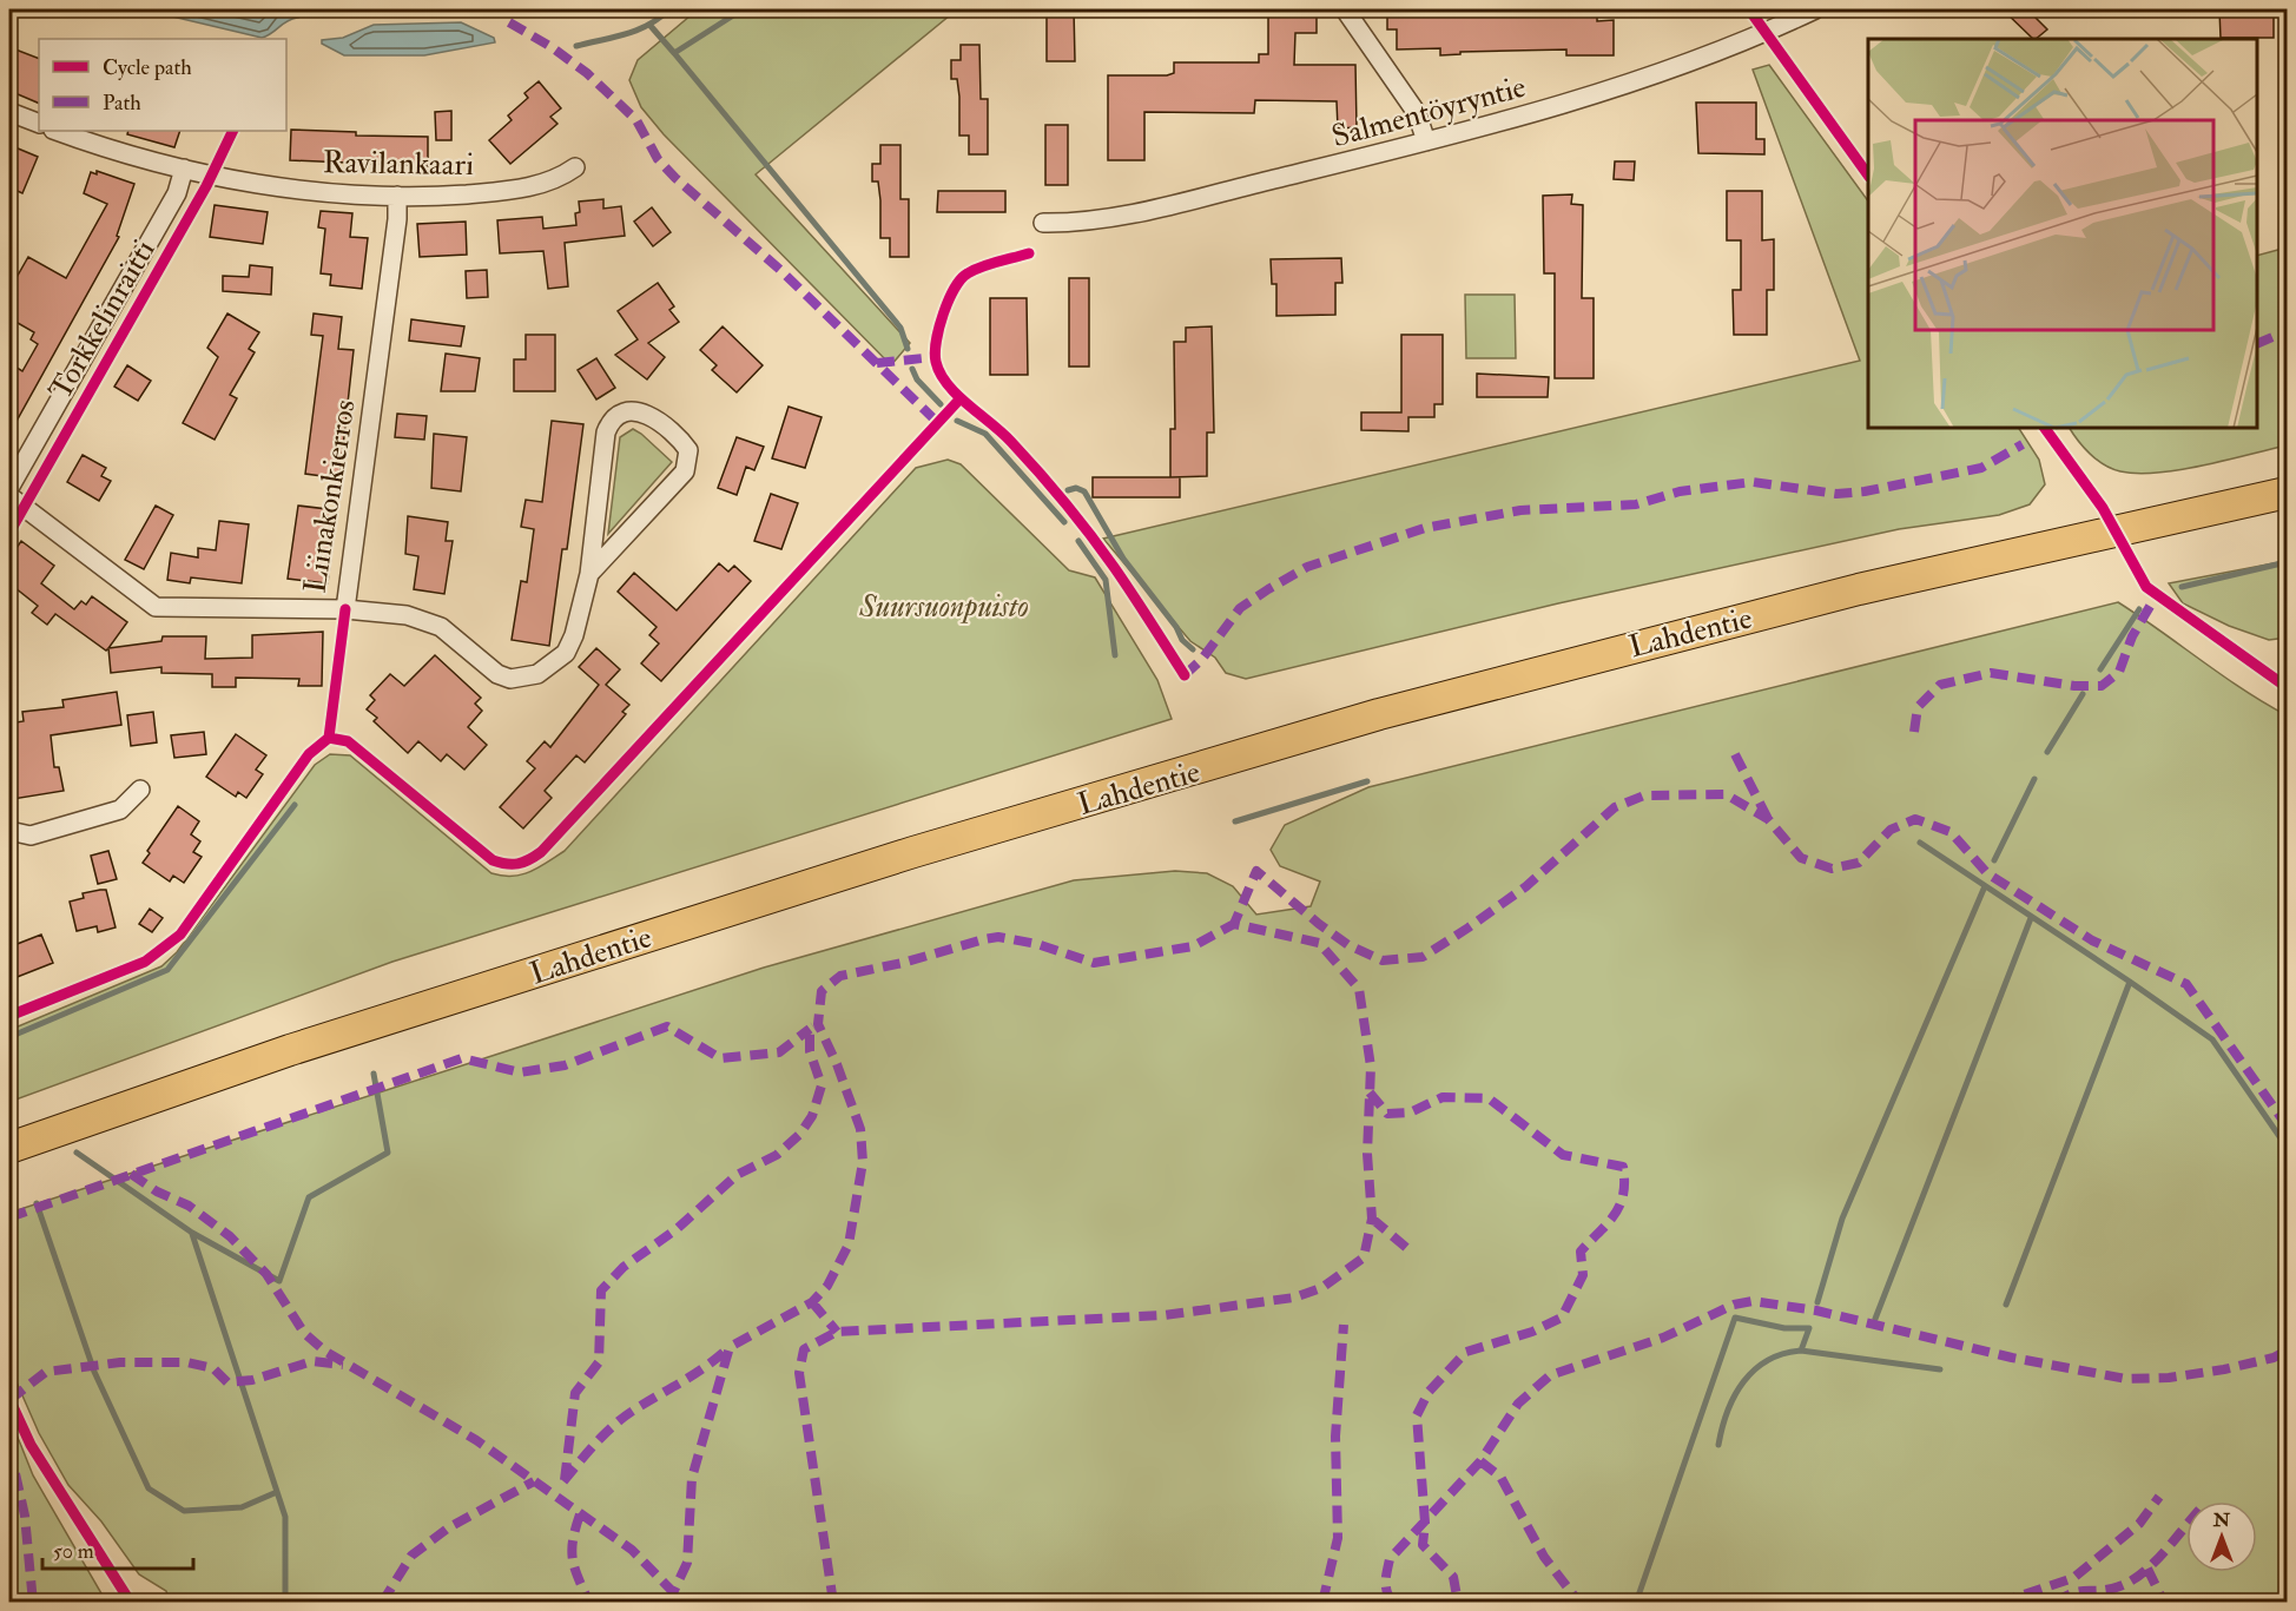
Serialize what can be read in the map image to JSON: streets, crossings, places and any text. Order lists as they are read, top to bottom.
{
  "streets": {
    "highway": ["Lahdentie"],
    "street": ["Salmentöyryntie", "Ravilankaari", "Liinakonkierros"],
    "cycle path": ["Torkkelinraitti"]
  },
  "crossings": [
    ["Ravilankaari", "Liinakonkierros"]
  ],
  "parks": ["Suursuonpuisto"],
  "legend": ["Cycle path", "Path"],
  "scale_bar": "50 m",
  "north": "top"
}
